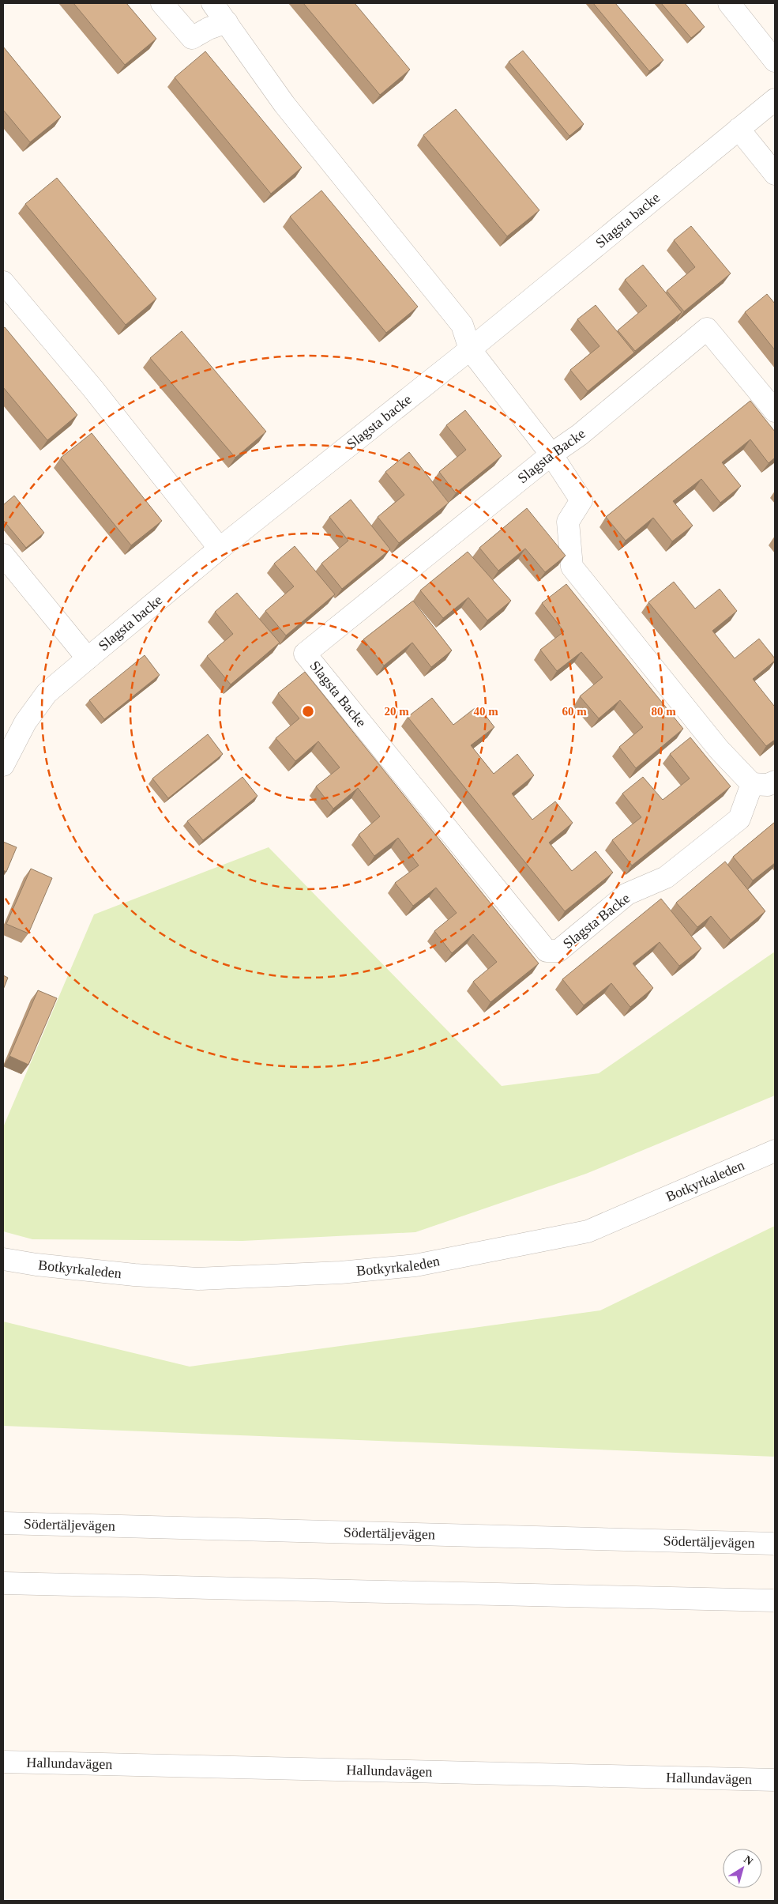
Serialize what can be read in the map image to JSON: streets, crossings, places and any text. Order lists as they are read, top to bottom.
{
  "streets": {
    "main road": [
      "Slagsta backe",
      "Slagsta Backe",
      "Botkyrkaleden",
      "Södertäljevägen",
      "Hallundavägen"
    ]
  },
  "north": "top right",
  "rings": [
    "20 m",
    "40 m",
    "60 m",
    "80 m"
  ]
}
